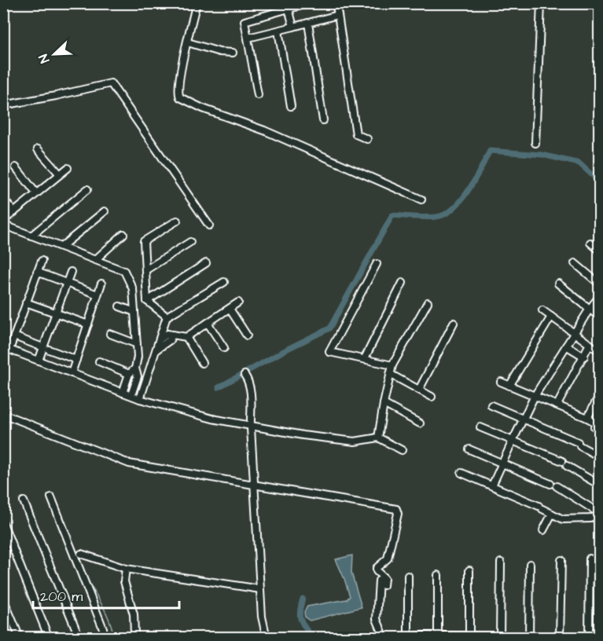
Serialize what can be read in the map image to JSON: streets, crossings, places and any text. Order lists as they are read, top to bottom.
{
  "scale_bar": "200 m",
  "north": "bottom left"
}
